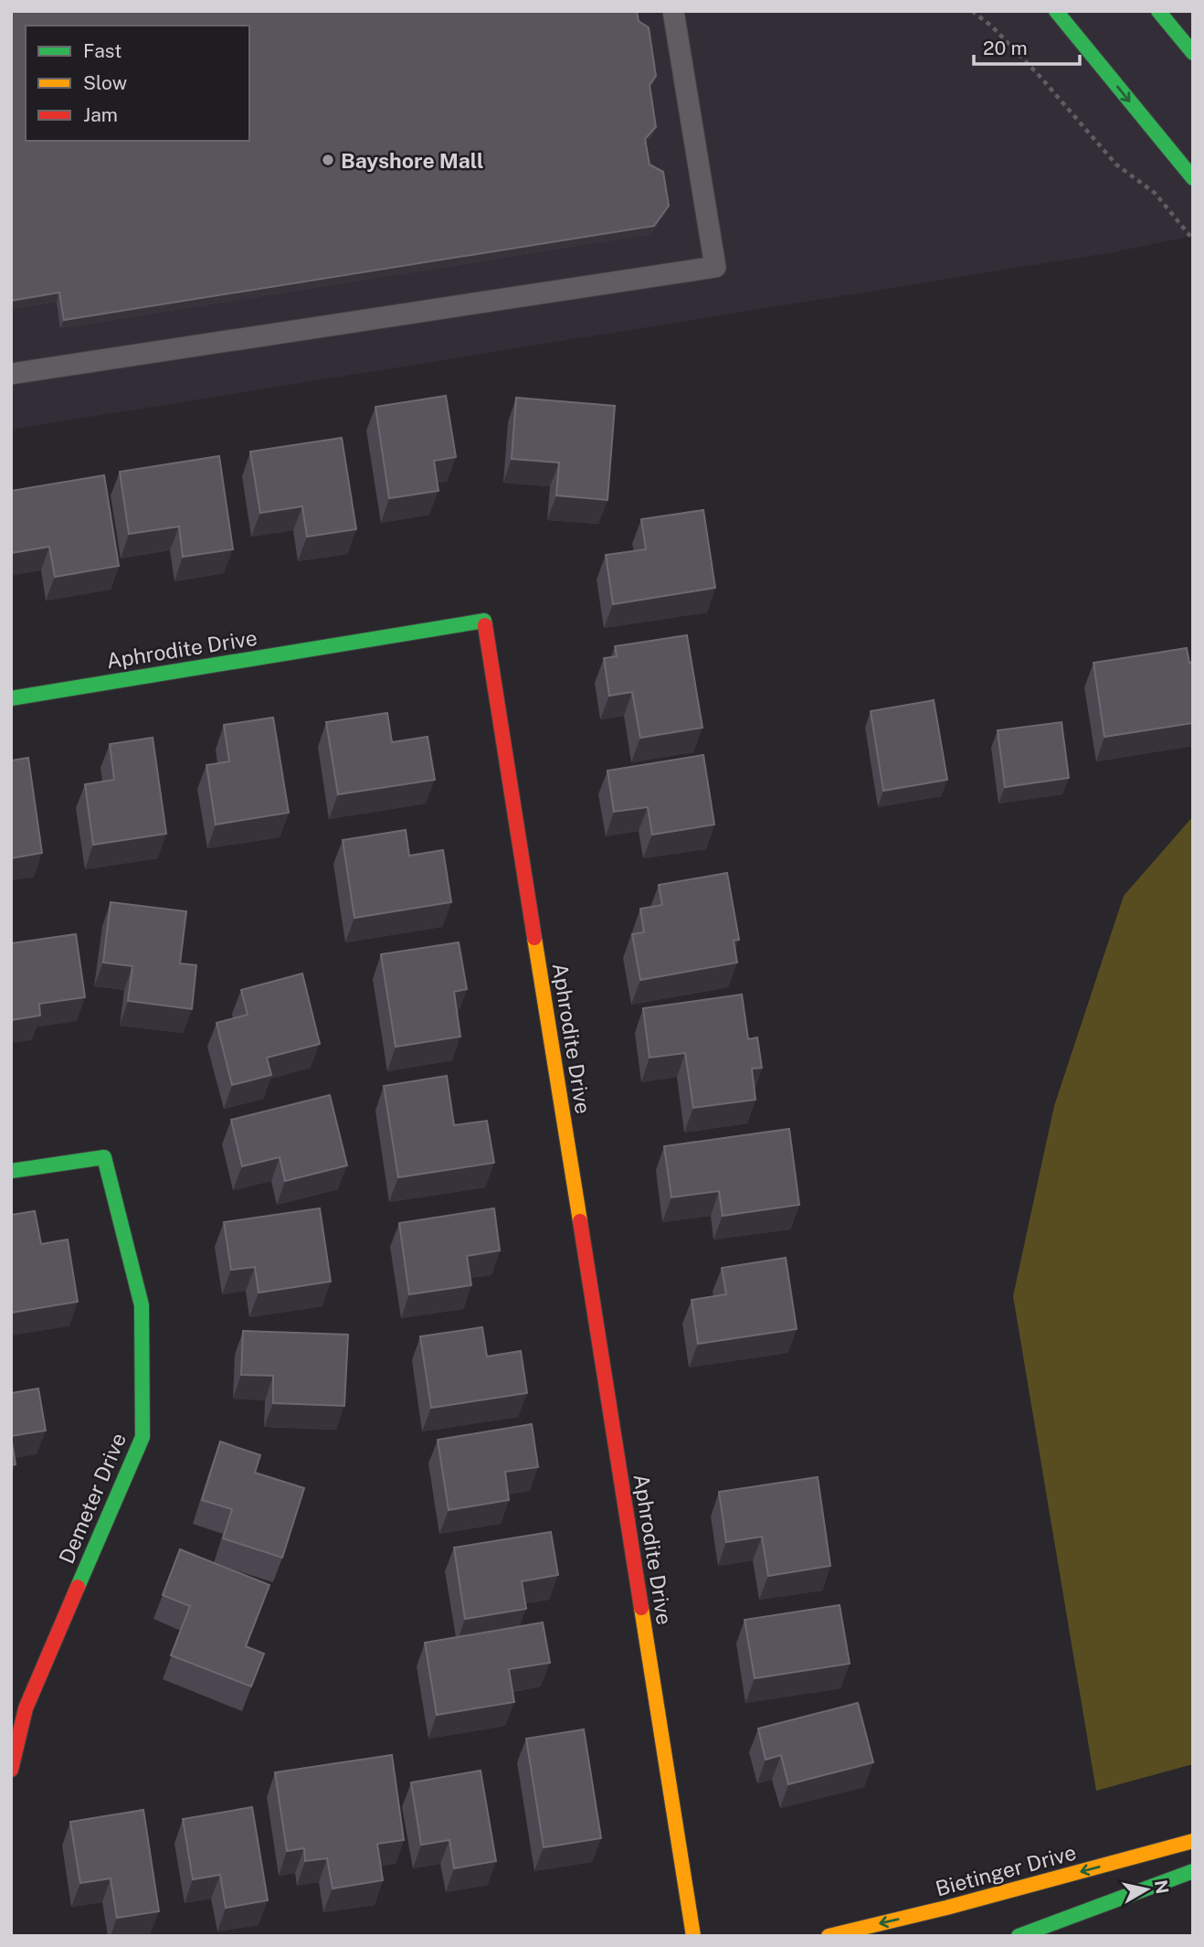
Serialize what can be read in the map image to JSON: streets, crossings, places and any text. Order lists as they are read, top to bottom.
{
  "streets": {
    "main road": ["Aphrodite Drive", "Demeter Drive", "Bietinger Drive"]
  },
  "places": ["Bayshore Mall"],
  "legend": ["Fast", "Slow", "Jam"],
  "scale_bar": "20 m",
  "north": "right"
}
